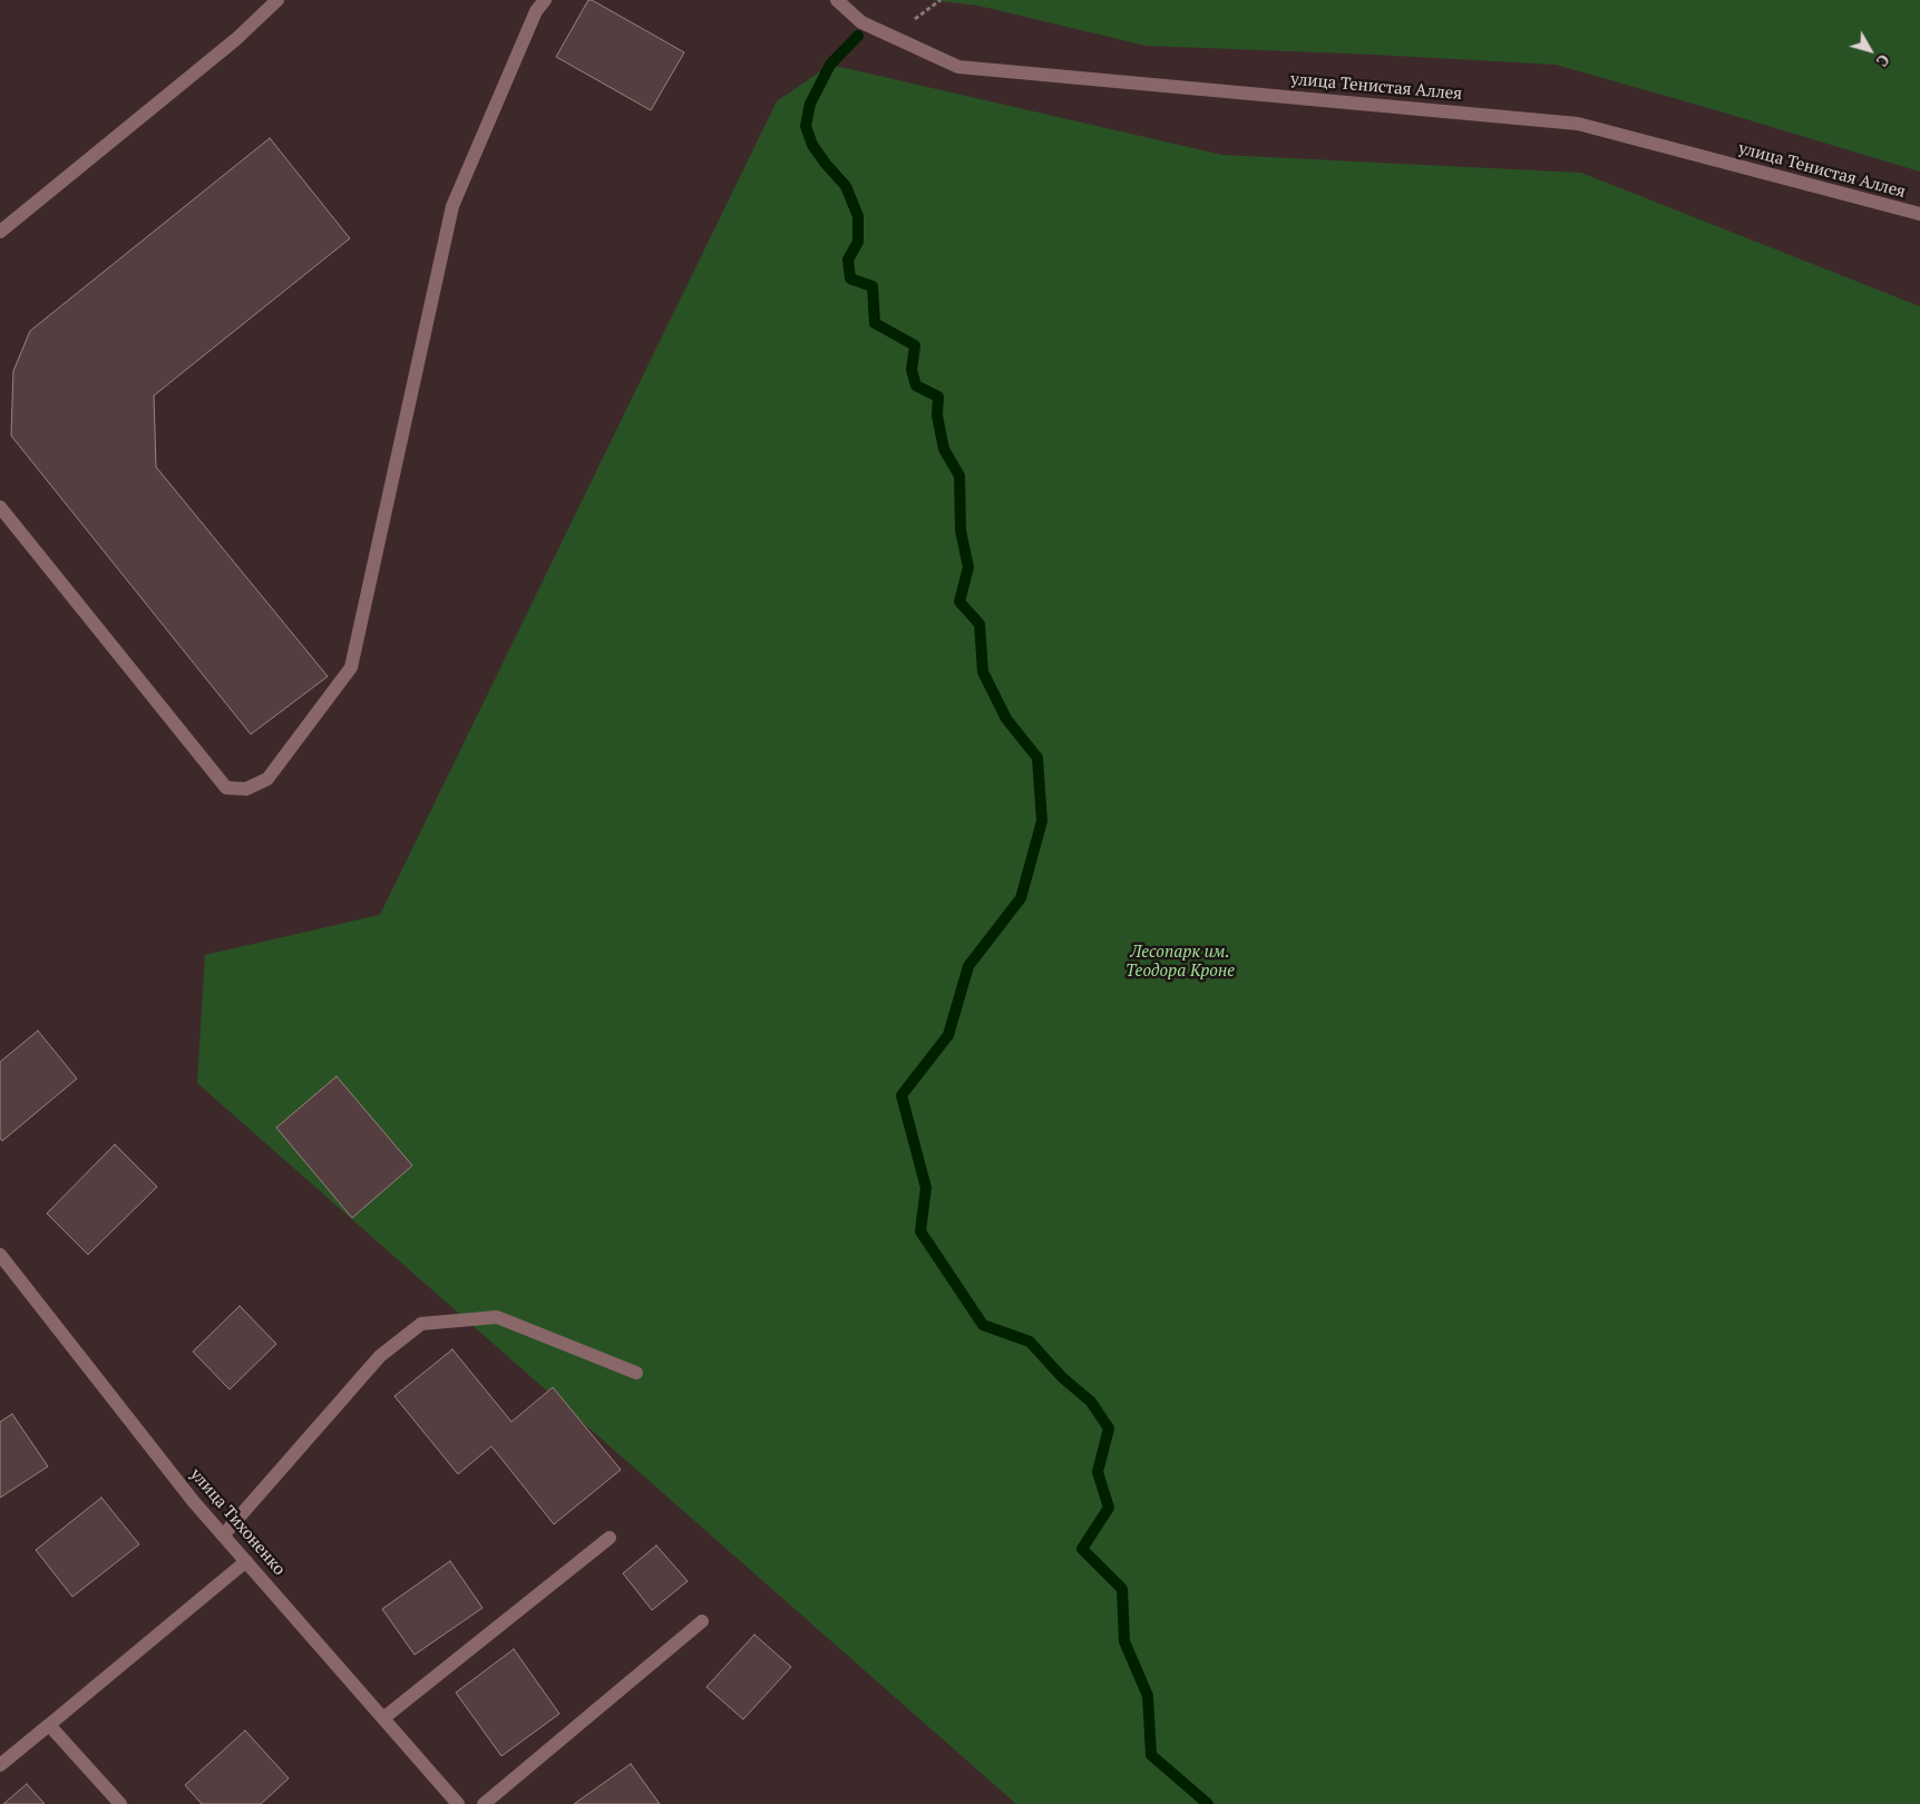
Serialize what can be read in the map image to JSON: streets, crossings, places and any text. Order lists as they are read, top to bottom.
{
  "streets": {
    "street": ["улица Тенистая Аллея", "улица Тихоненко"]
  },
  "parks": ["Лесопарк им. Теодора Кроне"],
  "north": "bottom right"
}
